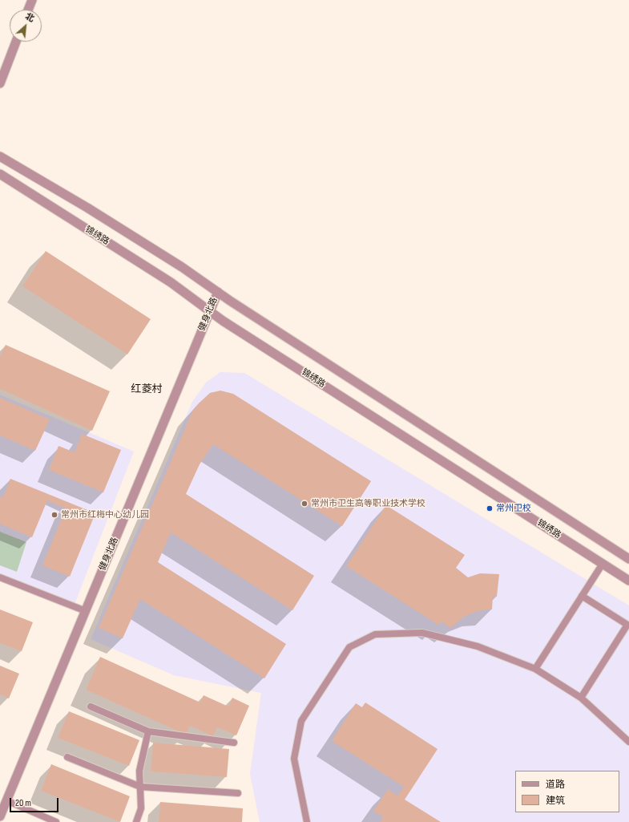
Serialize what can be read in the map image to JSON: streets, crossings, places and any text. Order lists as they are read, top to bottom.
{
  "streets": {
    "street": ["锦绣路", "健身北路"]
  },
  "crossings": [
    ["锦绣路", "健身北路"]
  ],
  "districts": ["红菱村"],
  "places": ["常州市卫生高等职业技术学校", "常州卫校", "常州市红梅中心幼儿园"],
  "legend": ["道路", "建筑"],
  "scale_bar": "20 m",
  "north": "top right"
}
